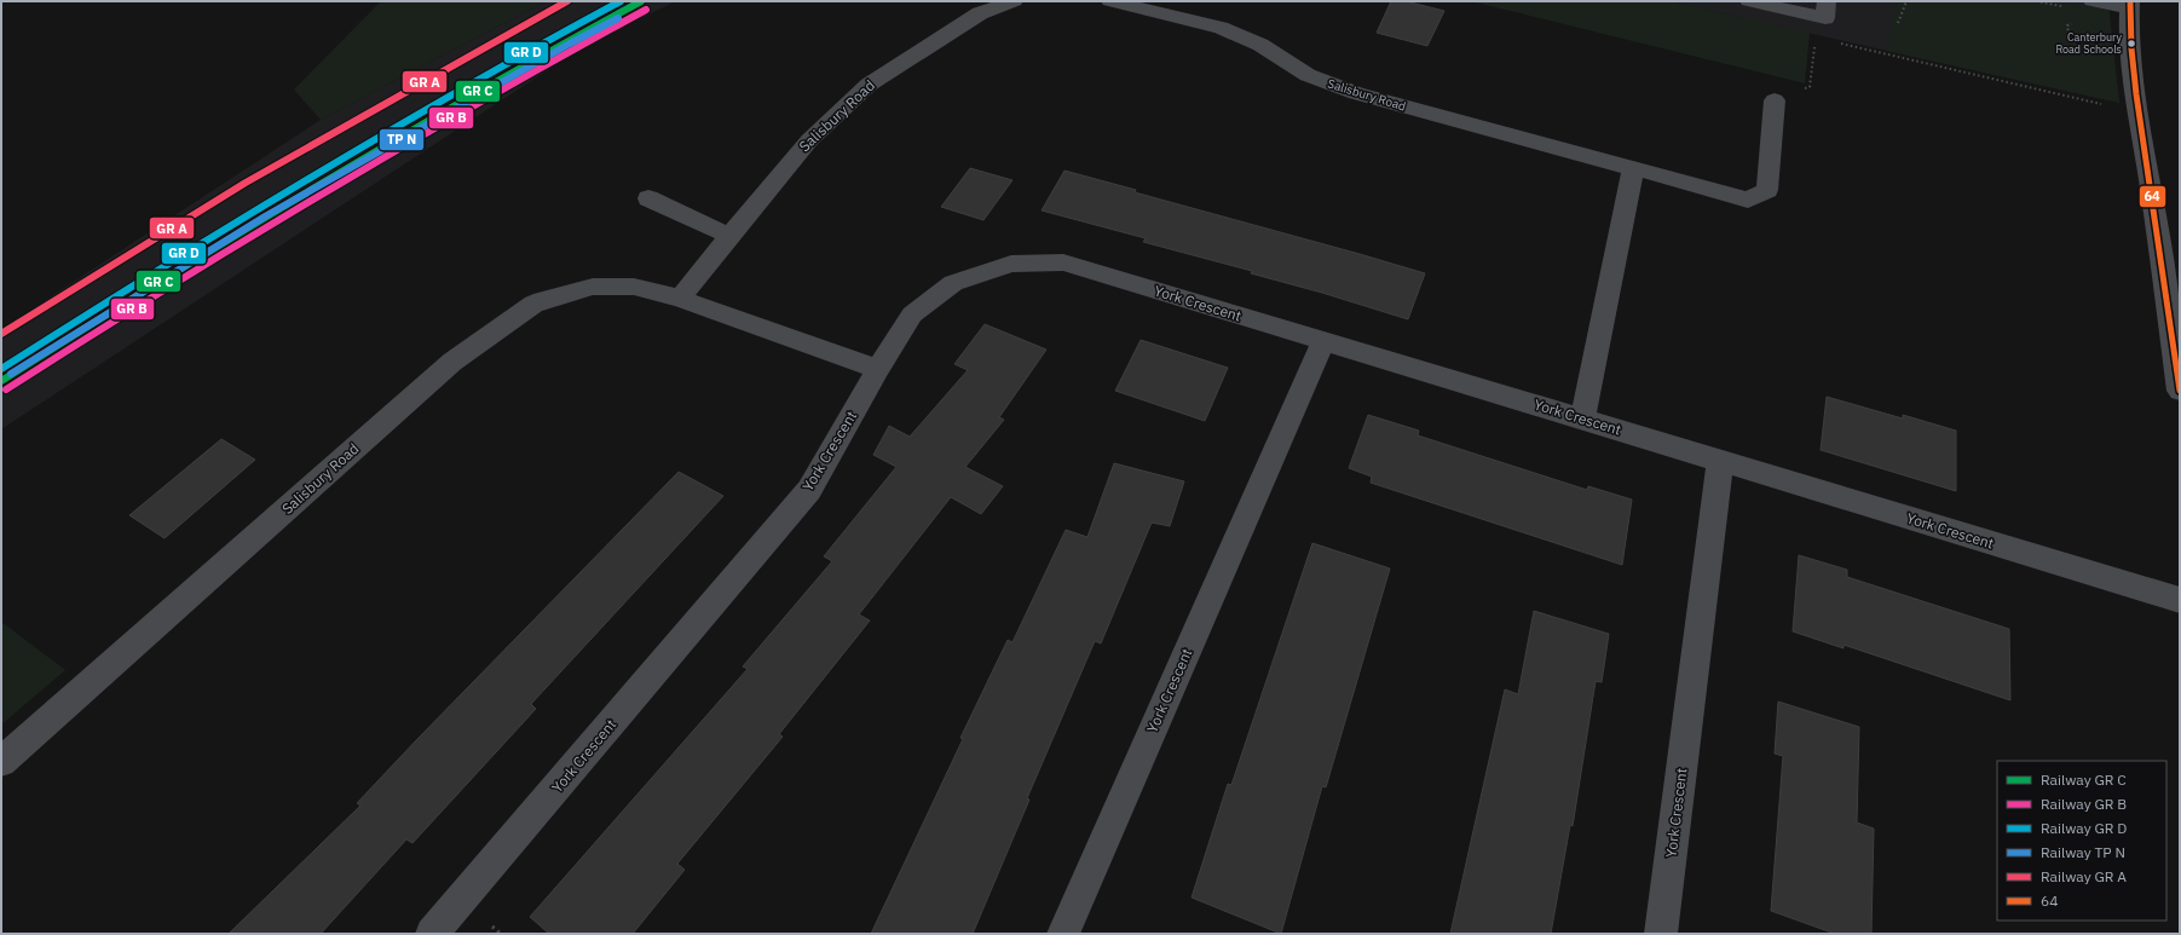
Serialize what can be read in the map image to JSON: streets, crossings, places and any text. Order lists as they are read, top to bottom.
{
  "streets": {
    "street": ["Salisbury Road", "York Crescent"]
  },
  "crossings": [
    ["Salisbury Road", "York Crescent"]
  ],
  "places": ["Canterbury Road Schools"],
  "lines": ["transit line 64"],
  "legend": [
    "Railway GR C",
    "Railway GR B",
    "Railway GR D",
    "Railway TP N",
    "Railway GR A",
    "64"
  ]
}
